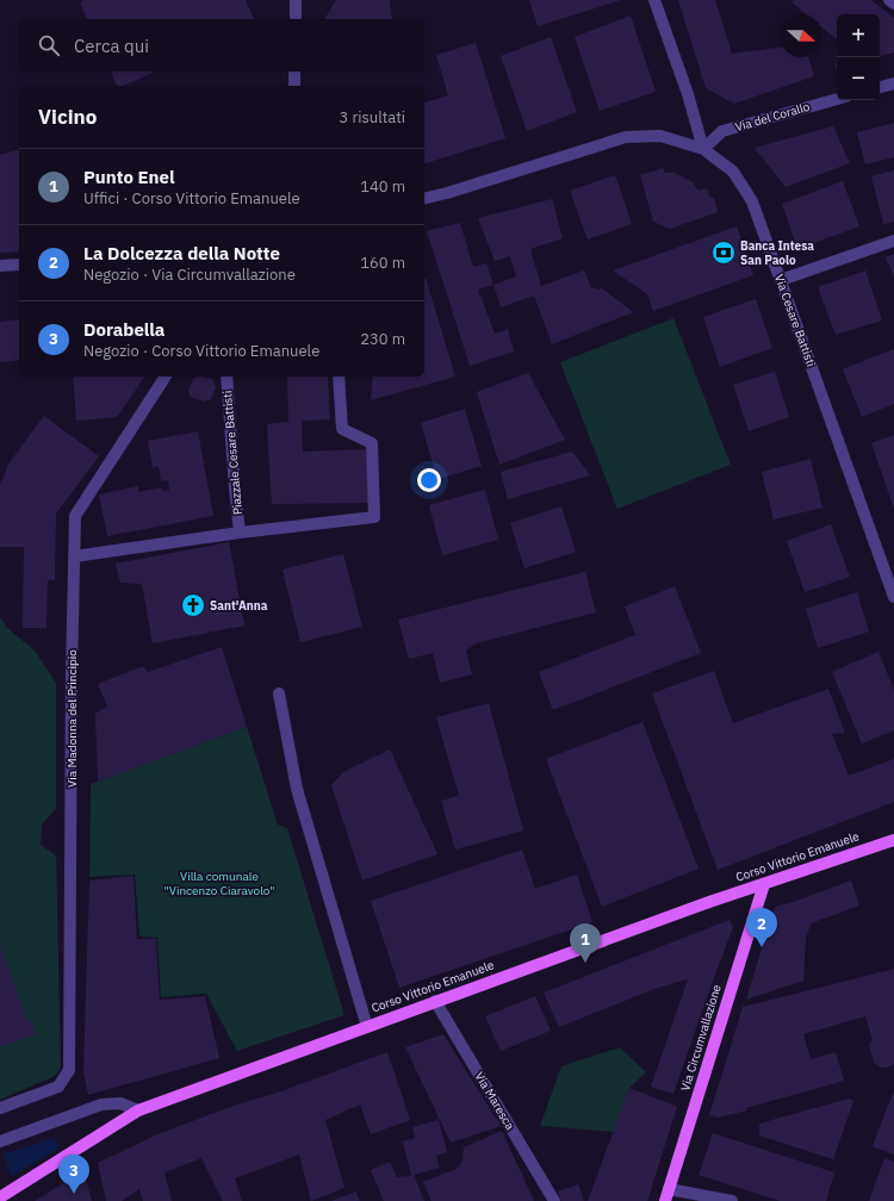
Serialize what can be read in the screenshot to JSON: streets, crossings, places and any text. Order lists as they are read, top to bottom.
{
  "streets": {
    "main road": ["Corso Vittorio Emanuele", "Via Circumvallazione"],
    "street": [
      "Via del Corallo",
      "Via Cesare Battisti",
      "Piazzale Cesare Battisti",
      "Via Madonna del Principio",
      "Via Maresca"
    ]
  },
  "crossings": [
    ["Via del Corallo", "Via Cesare Battisti"],
    ["Corso Vittorio Emanuele", "Via Circumvallazione"],
    ["Corso Vittorio Emanuele", "Via Maresca"]
  ],
  "parks": ["Villa comunale \"Vincenzo Ciaravolo\""],
  "places": {
    "bank": ["Banca Intesa San Paolo"],
    "church": ["Sant'Anna"]
  },
  "north": "right",
  "page": {
    "map_buttons": ["+", "−"],
    "search": "Cerca qui",
    "heading": ["Vicino", "3 risultati"],
    "list": [
      {
        "mark": "1",
        "name": "Punto Enel",
        "note": "Uffici · Corso Vittorio Emanuele",
        "value": "140 m"
      },
      {
        "mark": "2",
        "name": "La Dolcezza della Notte",
        "note": "Negozio · Via Circumvallazione",
        "value": "160 m"
      },
      {
        "mark": "3",
        "name": "Dorabella",
        "note": "Negozio · Corso Vittorio Emanuele",
        "value": "230 m"
      }
    ],
    "pins": ["2", "1", "3"]
  }
}
